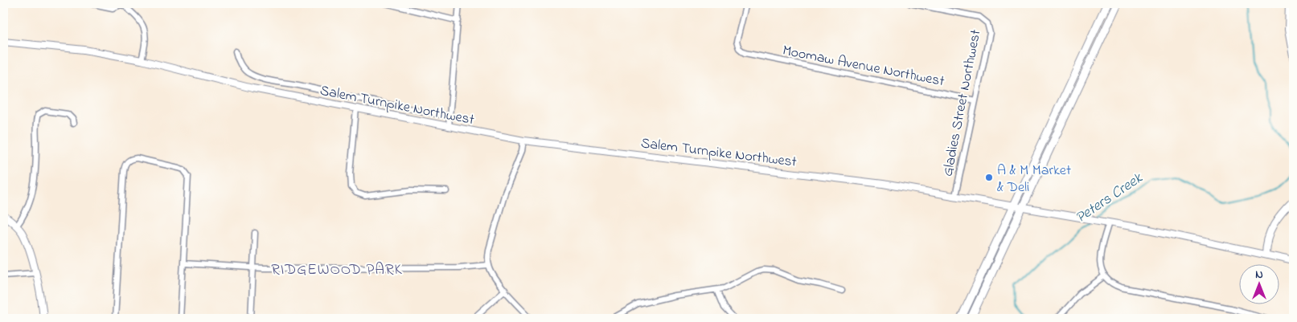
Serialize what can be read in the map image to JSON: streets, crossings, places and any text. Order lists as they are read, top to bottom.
{
  "streets": {
    "street": ["Moomaw Avenue Northwest", "Gladies Street Northwest", "Salem Turnpike Northwest"]
  },
  "crossings": [
    ["Moomaw Avenue Northwest", "Gladies Street Northwest"],
    ["Gladies Street Northwest", "Salem Turnpike Northwest"]
  ],
  "districts": ["RIDGEWOOD PARK"],
  "water": ["Peters Creek"],
  "places": ["A & M Market & Deli"],
  "north": "top"
}
